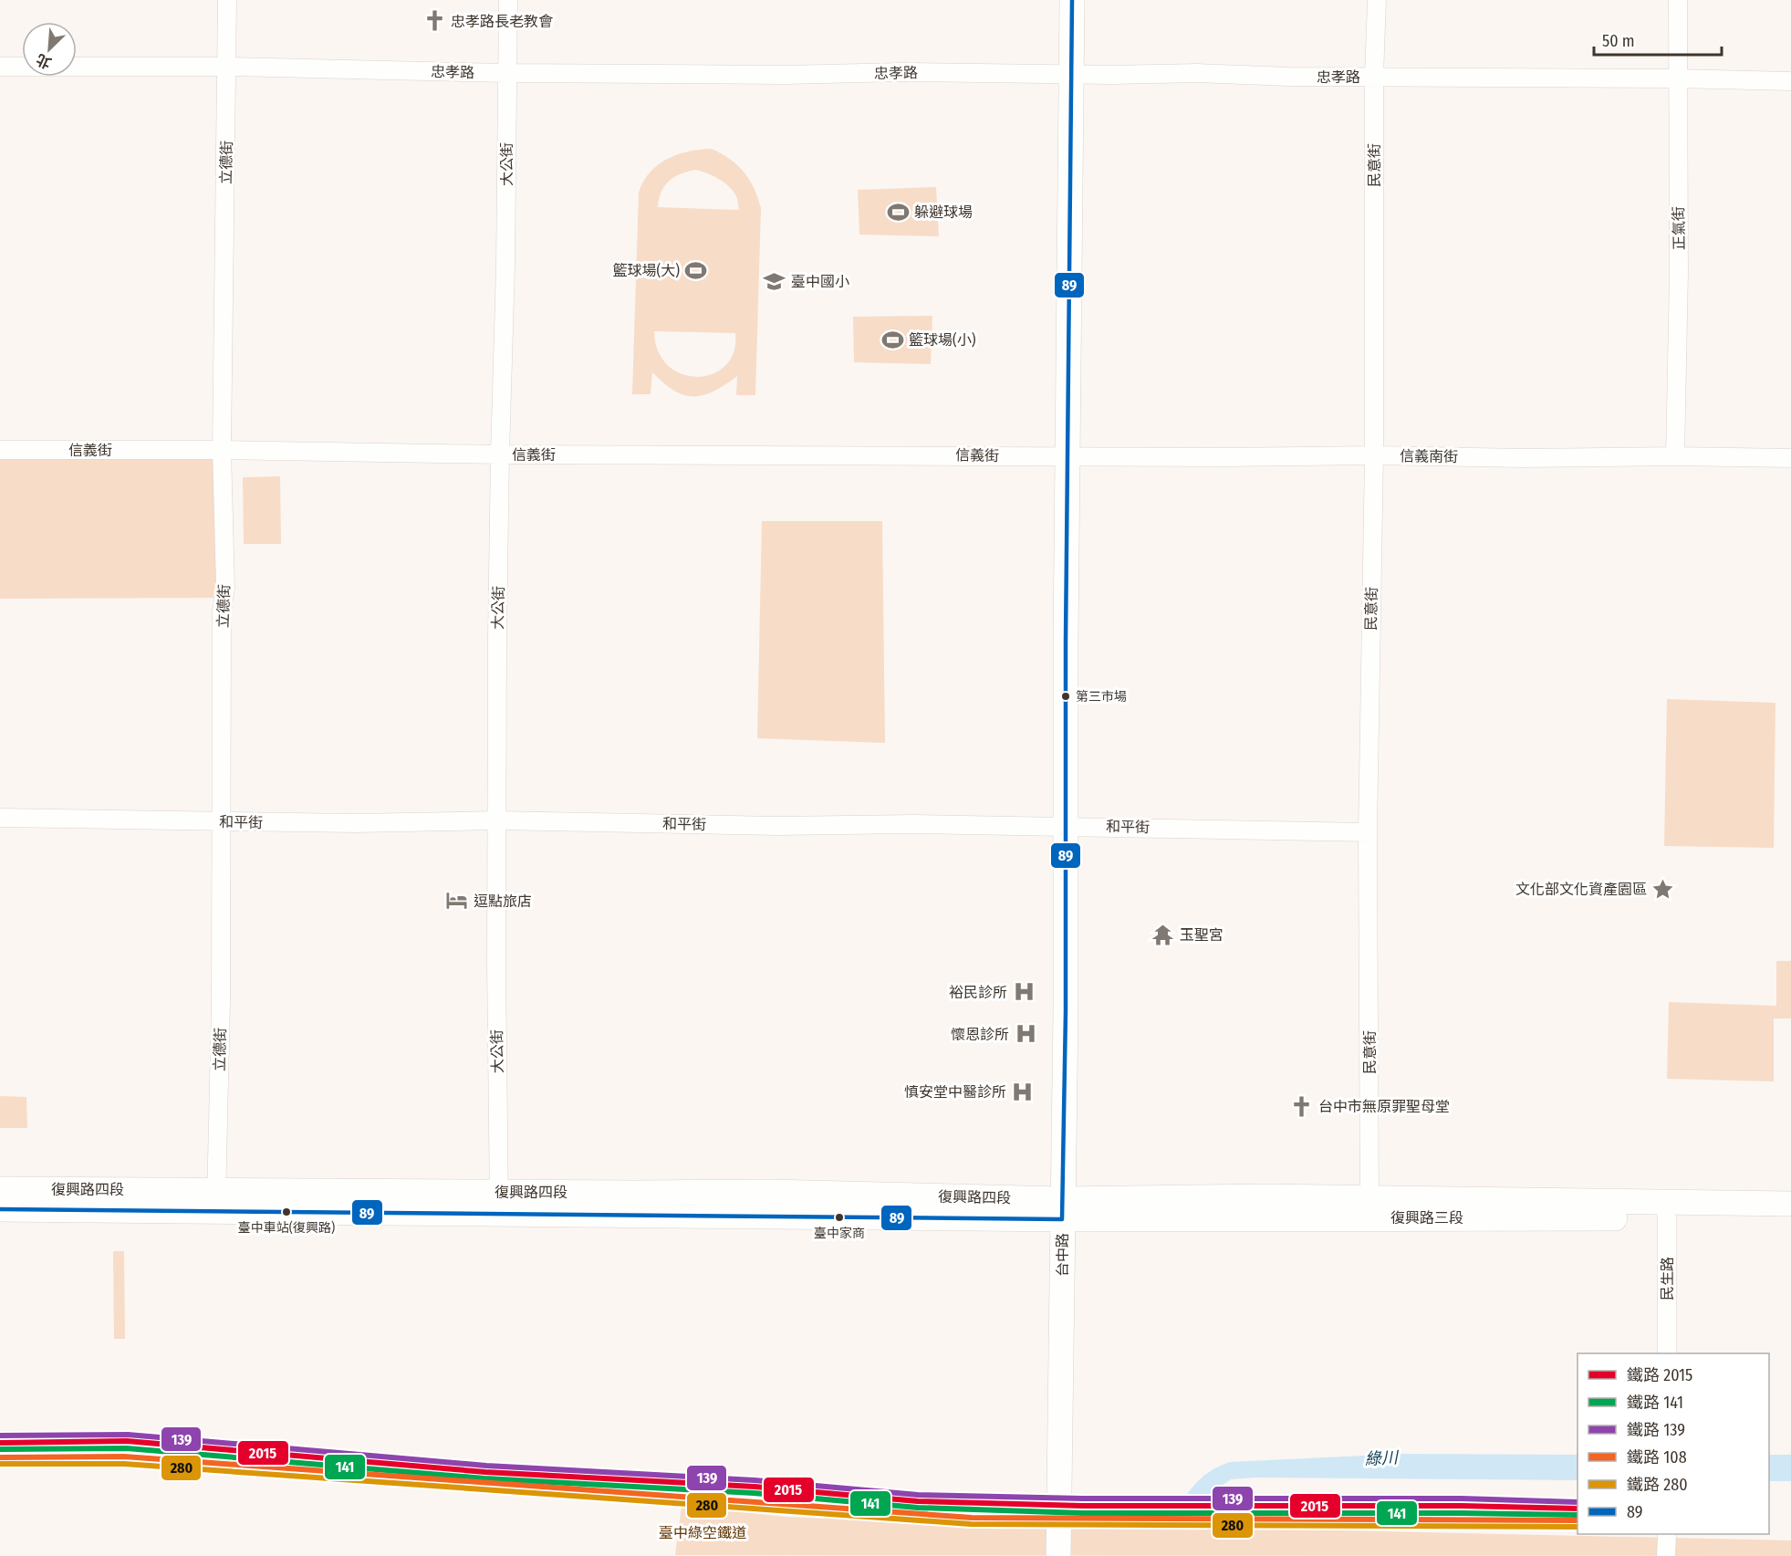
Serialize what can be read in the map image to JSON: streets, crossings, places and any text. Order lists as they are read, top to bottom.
{
  "streets": {
    "main road": ["復興路四段", "復興路三段", "台中路"],
    "street": [
      "忠孝路",
      "立德街",
      "大公街",
      "民意街",
      "正氣街",
      "信義街",
      "信義南街",
      "和平街",
      "民生路"
    ]
  },
  "crossings": [
    ["忠孝路", "立德街"],
    ["忠孝路", "大公街"],
    ["忠孝路", "民意街"],
    ["忠孝路", "正氣街"],
    ["忠孝路", "台中路"],
    ["立德街", "信義街"],
    ["立德街", "和平街"],
    ["立德街", "復興路四段"],
    ["大公街", "信義街"],
    ["大公街", "和平街"],
    ["大公街", "復興路四段"],
    ["民意街", "信義南街"],
    ["民意街", "和平街"],
    ["民意街", "復興路三段"],
    ["正氣街", "信義南街"],
    ["信義街", "信義南街"],
    ["信義街", "台中路"],
    ["信義南街", "台中路"],
    ["和平街", "台中路"],
    ["復興路四段", "復興路三段"],
    ["復興路四段", "台中路"],
    ["復興路三段", "台中路"],
    ["復興路三段", "民生路"]
  ],
  "water": ["綠川"],
  "parks": ["臺中綠空鐵道"],
  "places": {
    "church": ["忠孝路長老教會", "台中市無原罪聖母堂"],
    "sports": ["躲避球場", "籃球場(大)", "籃球場(小)"],
    "school or university": ["臺中國小"],
    "other": ["第三市場", "臺中車站(復興路)", "臺中家商"],
    "place": ["文化部文化資產園區"],
    "hotel": ["逗點旅店"],
    "temple": ["玉聖宮"],
    "hospital": ["裕民診所", "懷恩診所", "慎安堂中醫診所"]
  },
  "lines": [
    "transit line 89",
    "rail line 139",
    "rail line 2015",
    "rail line 141",
    "rail line 108",
    "rail line 280"
  ],
  "legend": [
    "鐵路 2015",
    "鐵路 141",
    "鐵路 139",
    "鐵路 108",
    "鐵路 280",
    "89"
  ],
  "scale_bar": "50 m",
  "north": "bottom left"
}
